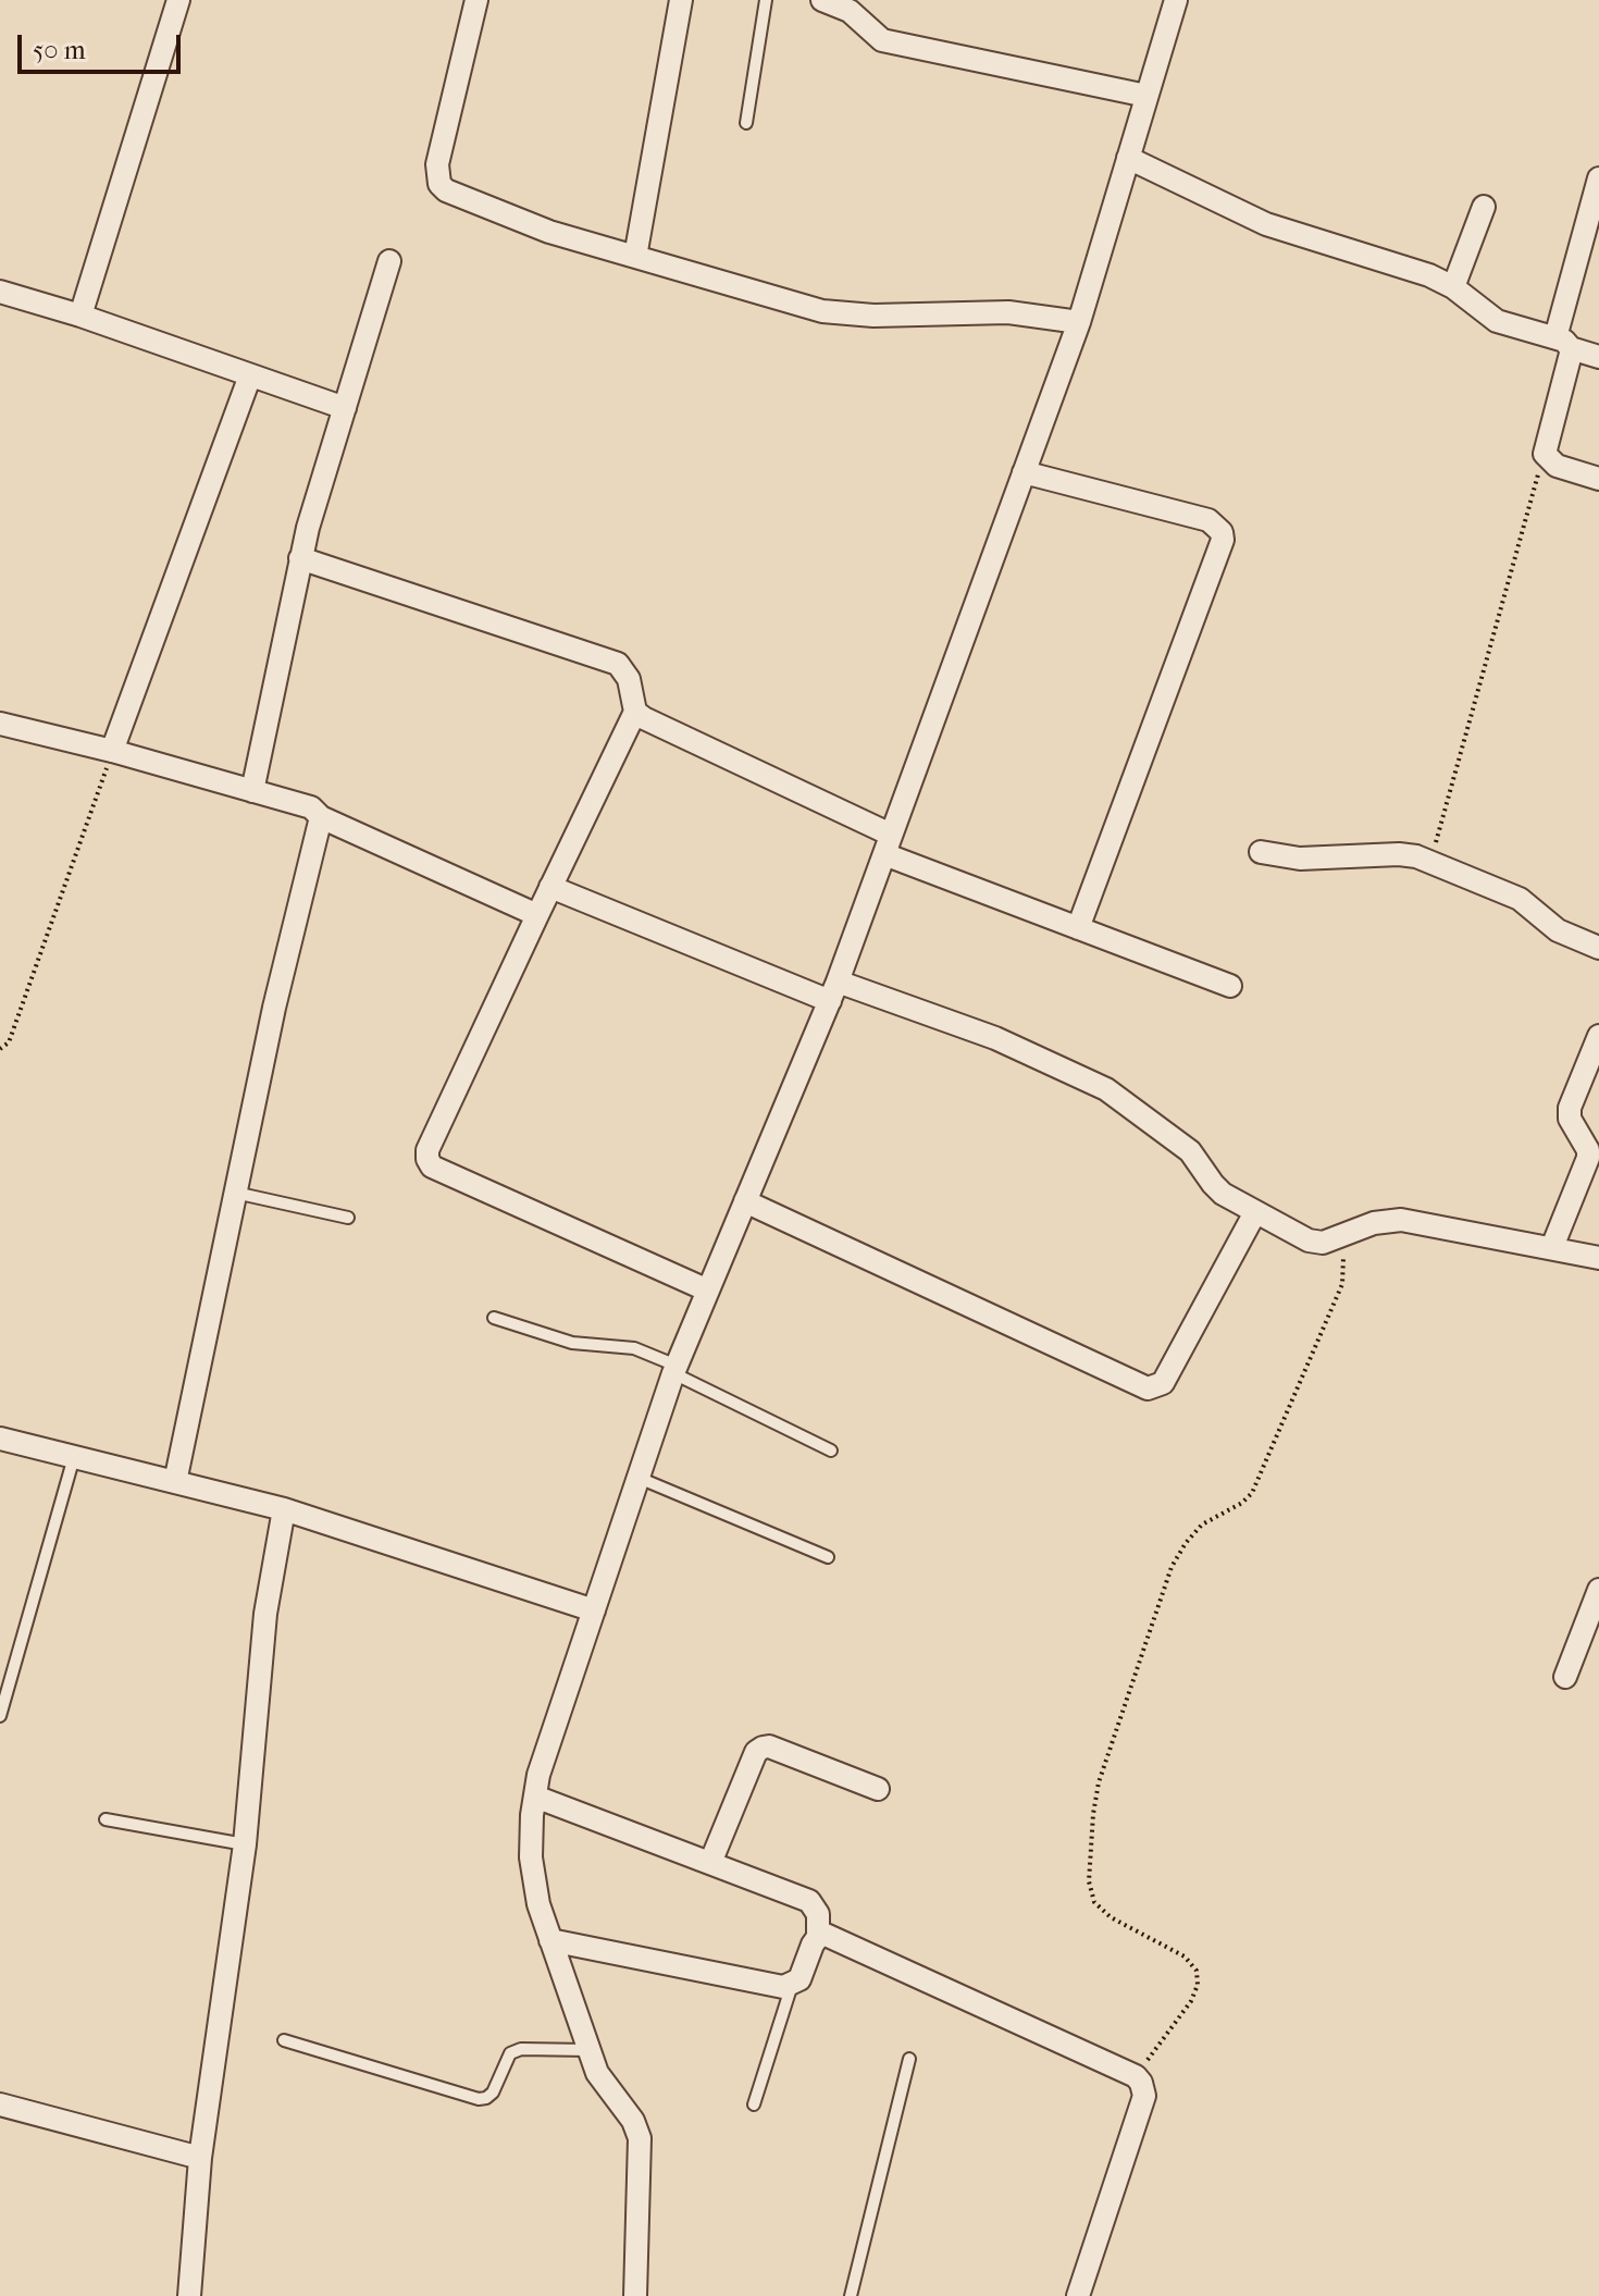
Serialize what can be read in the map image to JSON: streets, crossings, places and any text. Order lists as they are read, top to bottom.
{
  "scale_bar": "50 m"
}
